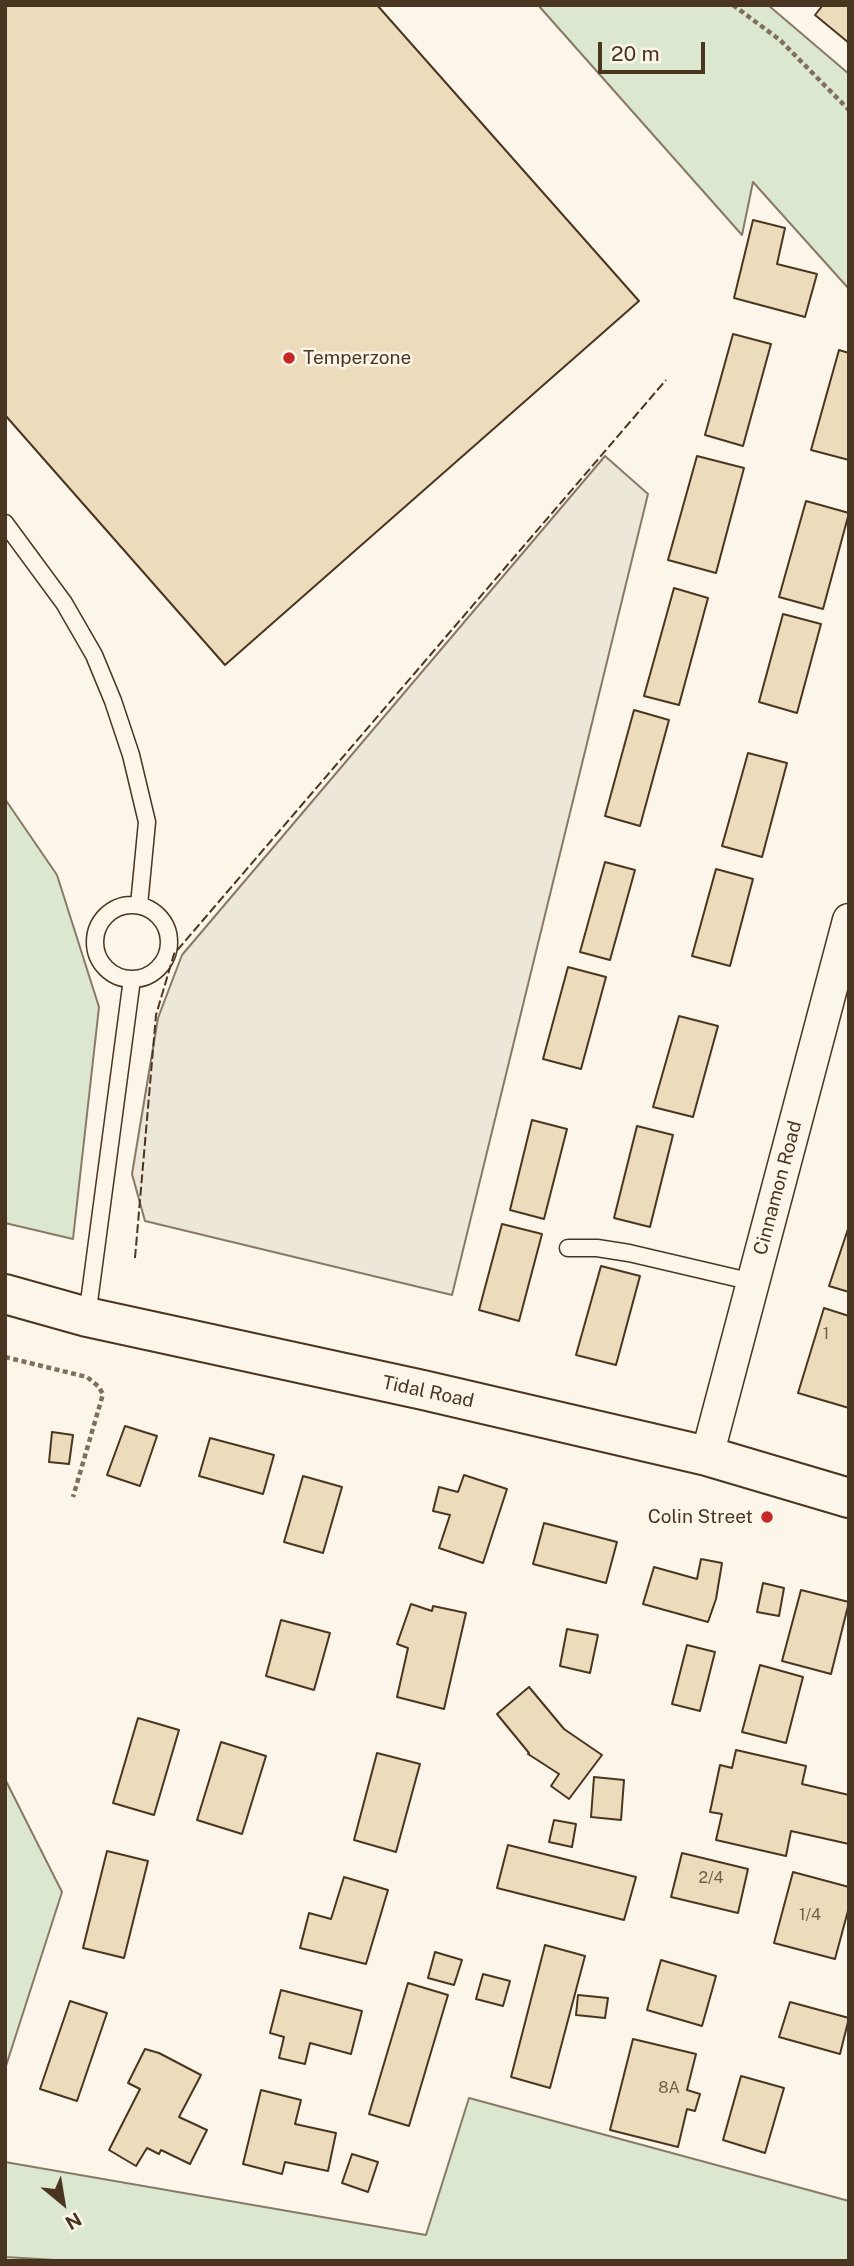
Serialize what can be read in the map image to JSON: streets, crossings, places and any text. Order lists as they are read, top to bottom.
{
  "streets": {
    "main road": ["Tidal Road"],
    "street": ["Cinnamon Road"]
  },
  "crossings": [
    ["Cinnamon Road", "Tidal Road"]
  ],
  "places": ["Temperzone", "Colin Street"],
  "house_numbers": [
    "1",
    "2/4",
    "1/4",
    "8A"
  ],
  "scale_bar": "20 m",
  "north": "bottom right"
}
